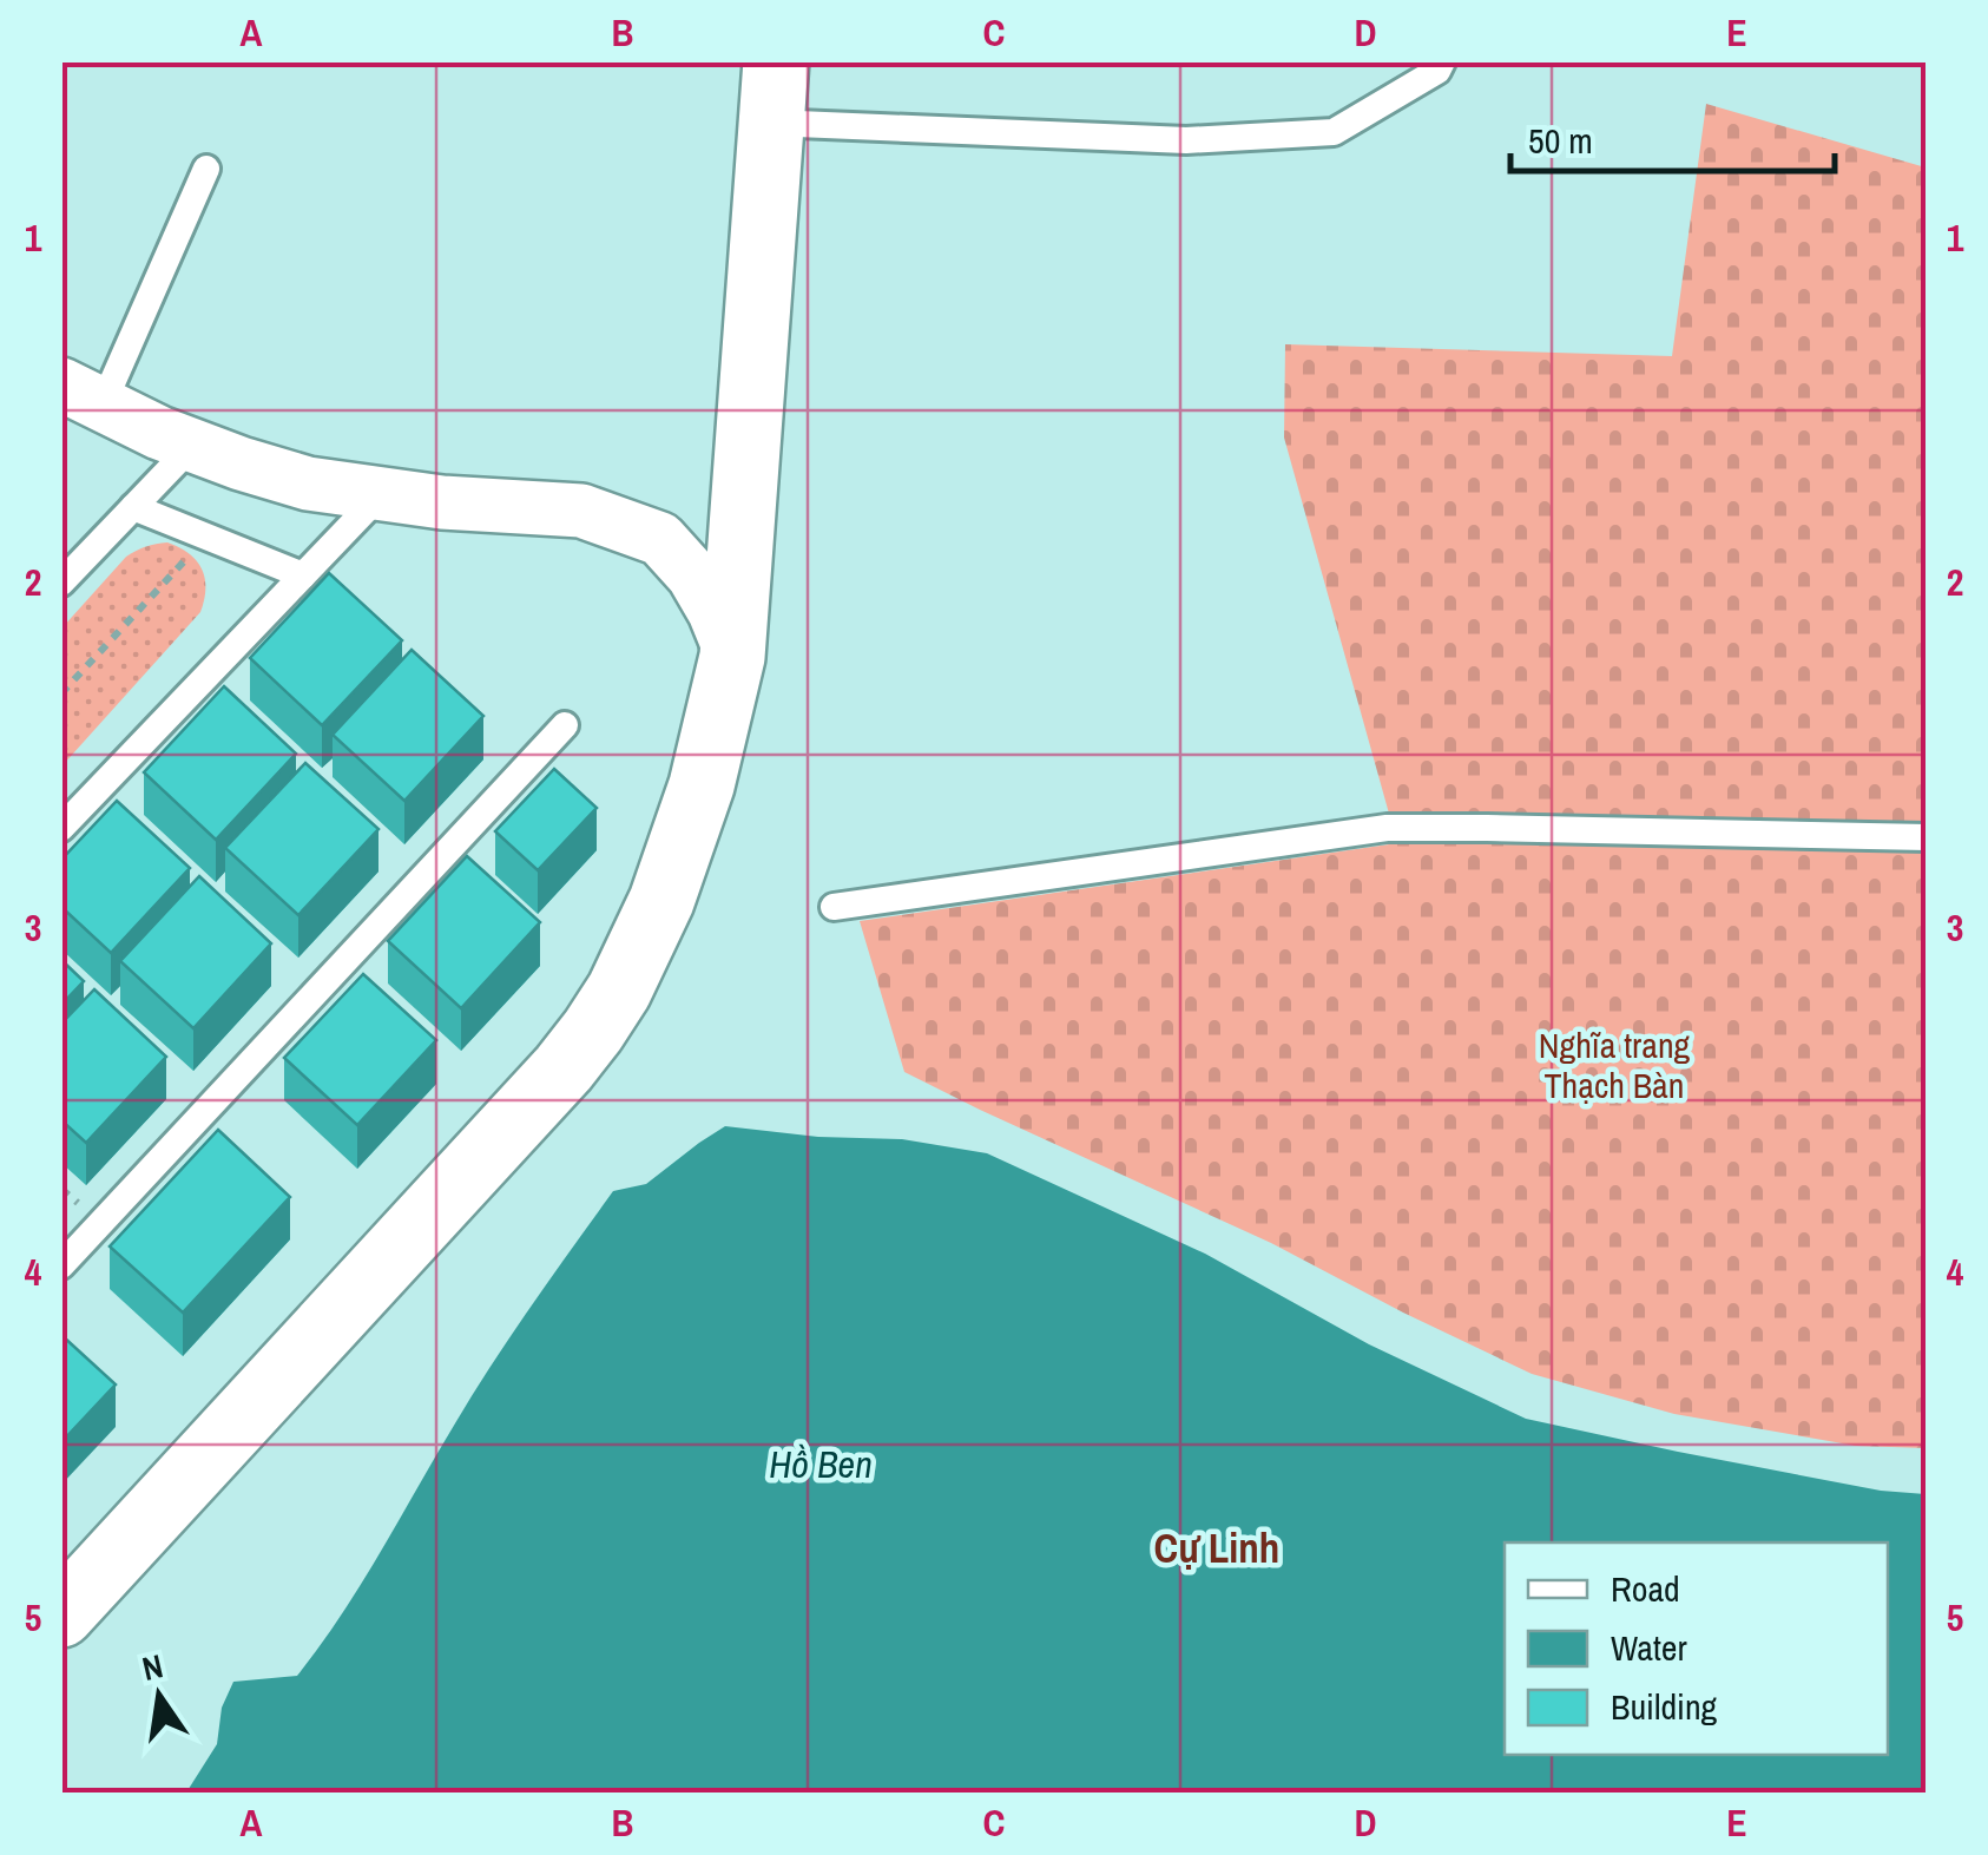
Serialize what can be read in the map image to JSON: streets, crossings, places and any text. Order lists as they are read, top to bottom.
{
  "districts": ["Cự Linh"],
  "water": ["Hồ Ben"],
  "parks": ["Nghĩa trang Thạch Bàn"],
  "legend": ["Road", "Water", "Building"],
  "scale_bar": "50 m",
  "north": "top",
  "grid": {
    "columns": [
      "A",
      "B",
      "C",
      "D",
      "E"
    ],
    "rows": [
      "1",
      "2",
      "3",
      "4",
      "5"
    ]
  }
}
